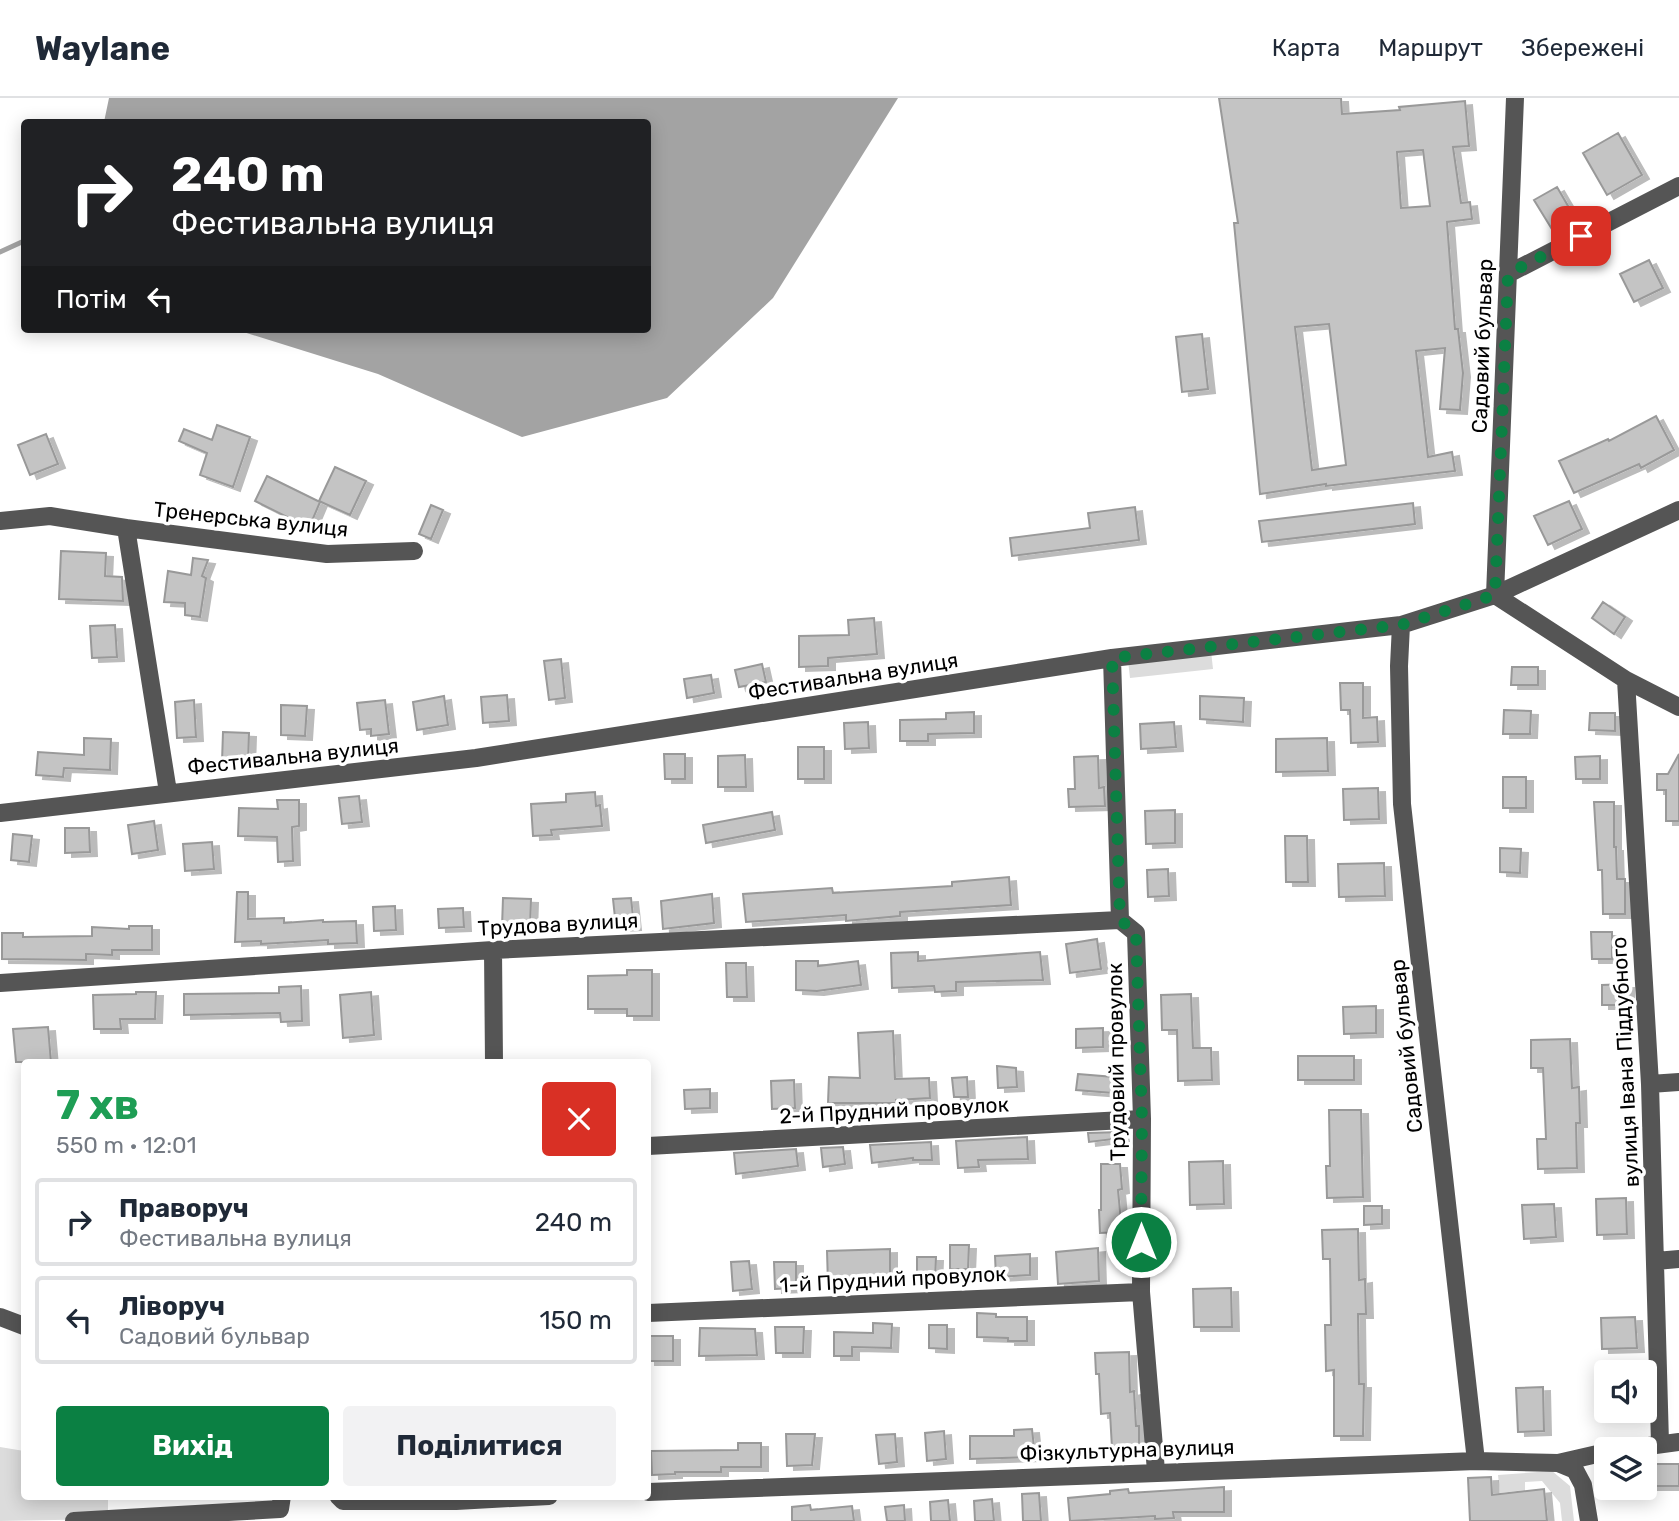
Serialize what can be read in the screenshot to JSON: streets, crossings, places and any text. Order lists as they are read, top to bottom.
{
  "streets": {
    "street": [
      "Садовий бульвар",
      "Тренерська вулиця",
      "Фестивальна вулиця",
      "Трудова вулиця",
      "Трудовий провулок",
      "вулиця Івана Піддубного",
      "2-й Прудний провулок",
      "1-й Прудний провулок",
      "Фізкультурна вулиця"
    ]
  },
  "crossings": [
    ["Садовий бульвар", "Фестивальна вулиця"],
    ["Садовий бульвар", "Фізкультурна вулиця"],
    ["Тренерська вулиця", "Фестивальна вулиця"],
    ["Фестивальна вулиця", "Трудовий провулок"],
    ["Трудова вулиця", "Трудовий провулок"],
    ["Трудовий провулок", "2-й Прудний провулок"],
    ["Трудовий провулок", "1-й Прудний провулок"],
    ["Трудовий провулок", "Фізкультурна вулиця"]
  ],
  "page": {
    "header": "Waylane",
    "nav": ["Карта", "Маршрут", "Збережені"],
    "turn": ["240 m", "Фестивальна вулиця"],
    "then": "Потім",
    "heading": ["7 хв", "550 m · 12:01"],
    "list": [
      {
        "name": "Праворуч",
        "note": "Фестивальна вулиця",
        "value": "240 m"
      },
      {
        "name": "Ліворуч",
        "note": "Садовий бульвар",
        "value": "150 m"
      }
    ],
    "buttons": ["Вихід", "Поділитися"]
  }
}
